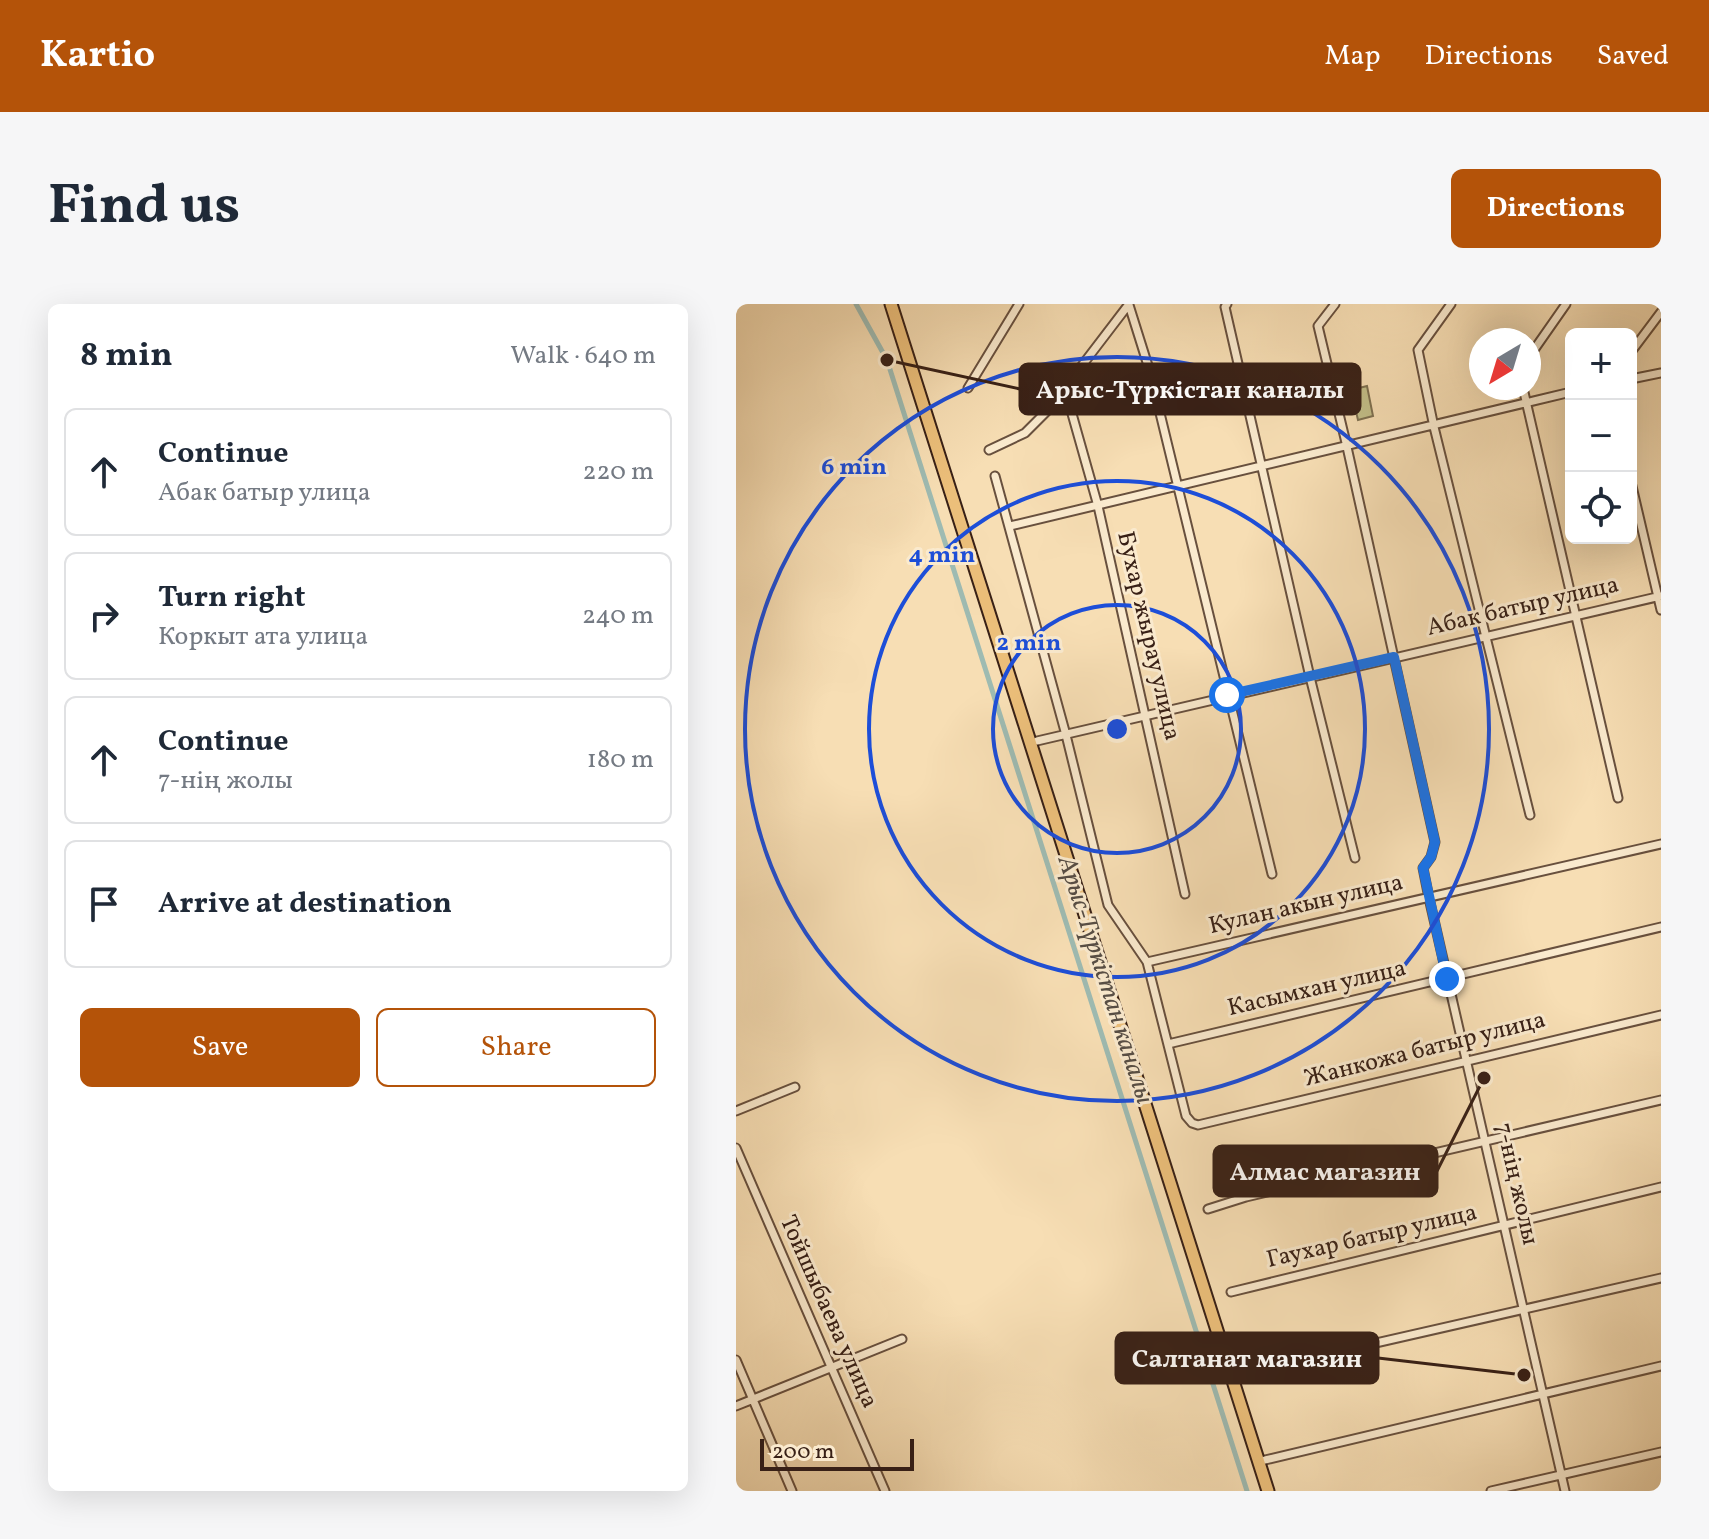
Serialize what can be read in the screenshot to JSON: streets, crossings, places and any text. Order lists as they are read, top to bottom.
{
  "streets": {
    "street": [
      "Абак батыр улица",
      "Бухар жырау улица",
      "Кулан акын улица",
      "Касымхан улица",
      "Жанкожа батыр улица",
      "7-нің жолы",
      "Гаухар батыр улица",
      "Тойшыбаева улица"
    ]
  },
  "crossings": [
    ["Абак батыр улица", "Бухар жырау улица"],
    ["Абак батыр улица", "7-нің жолы"],
    ["Кулан акын улица", "7-нің жолы"],
    ["Касымхан улица", "Жанкожа батыр улица"],
    ["Касымхан улица", "7-нің жолы"],
    ["Жанкожа батыр улица", "7-нің жолы"],
    ["7-нің жолы", "Гаухар батыр улица"]
  ],
  "water": ["Арыс-Түркістан каналы"],
  "places": ["Арыс-Түркістан каналы", "Алмас магазин", "Салтанат магазин"],
  "scale_bar": "200 m",
  "north": "bottom left",
  "page": {
    "header": "Kartio",
    "nav": ["Map", "Directions", "Saved"],
    "title": "Find us",
    "buttons": [
      "Directions",
      ["Save", "Share"]
    ],
    "heading": ["8 min", "Walk · 640 m"],
    "map_buttons": ["+", "−"],
    "list": [
      ["Continue", "Абак батыр улица", "220 m"],
      ["Turn right", "Коркыт ата улица", "240 m"],
      ["Continue", "7-нің жолы", "180 m"],
      "Arrive at destination"
    ],
    "scale": "200 m"
  },
  "rings": ["6 min", "4 min", "2 min"]
}
